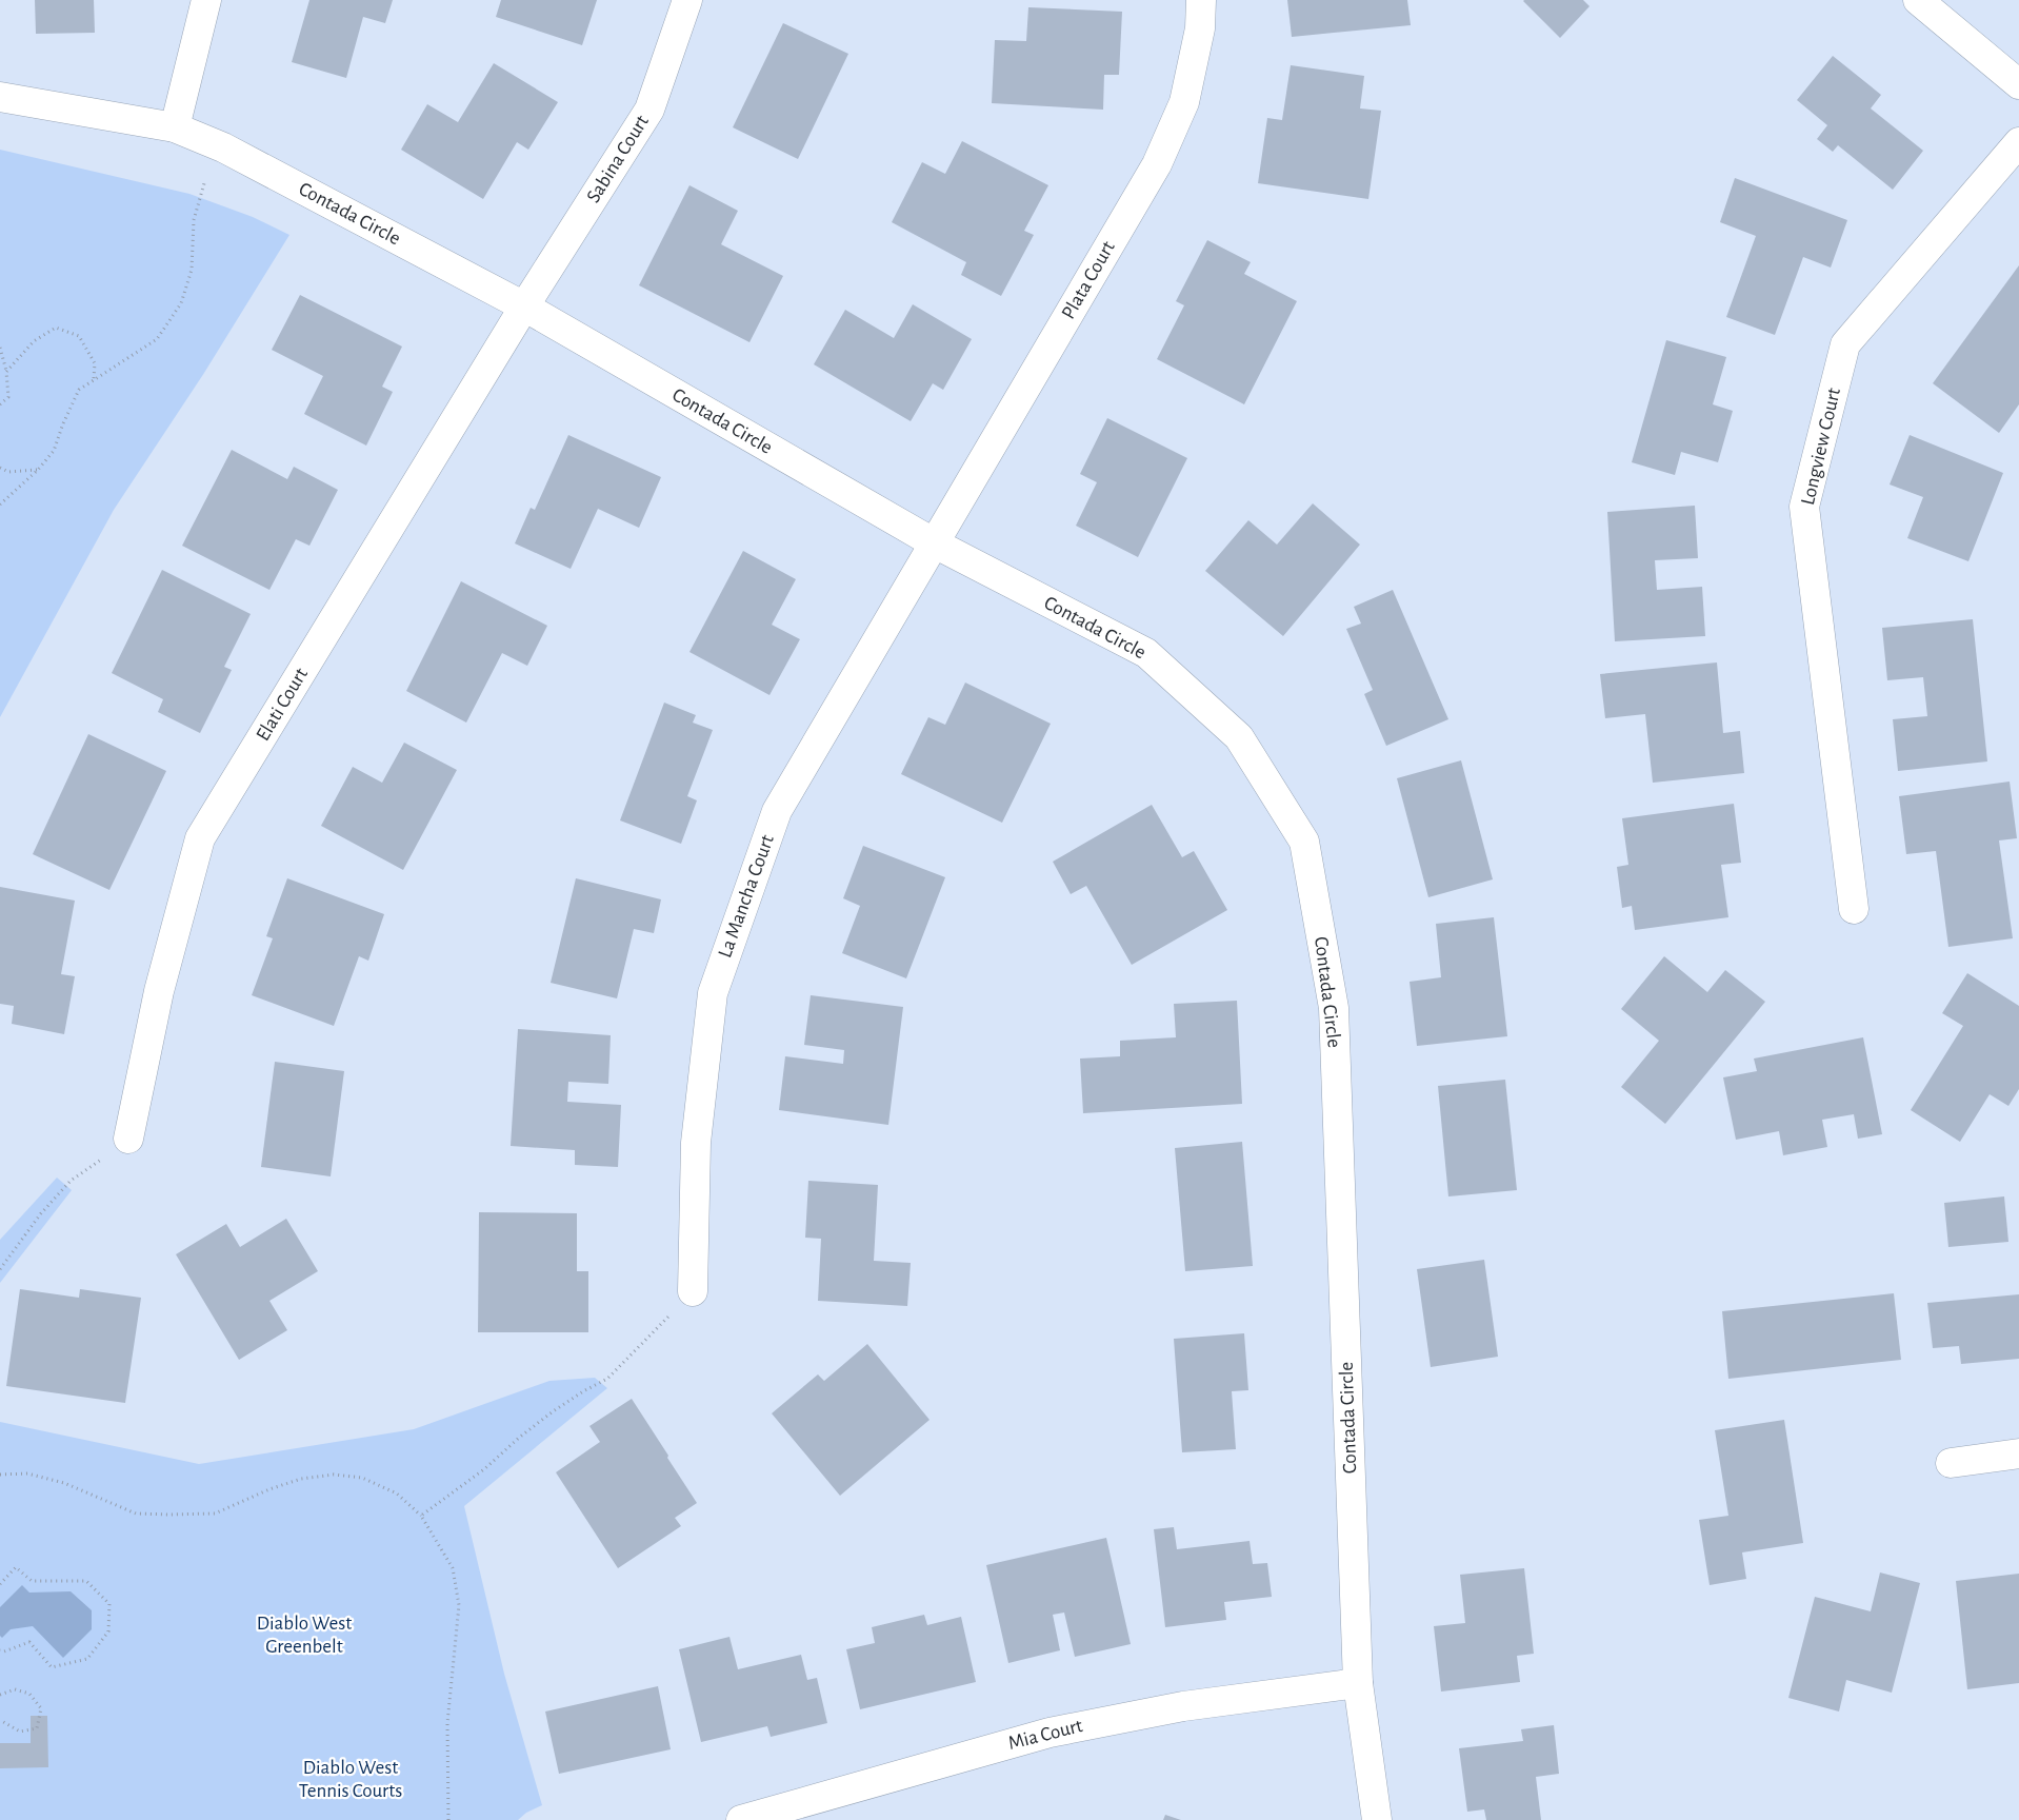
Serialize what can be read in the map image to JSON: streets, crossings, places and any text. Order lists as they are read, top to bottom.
{
  "streets": {
    "street": [
      "Sabina Court",
      "Contada Circle",
      "Plata Court",
      "Longview Court",
      "Elati Court",
      "La Mancha Court",
      "Mia Court"
    ]
  },
  "crossings": [
    ["Sabina Court", "Contada Circle"],
    ["Sabina Court", "Elati Court"],
    ["Contada Circle", "Plata Court"],
    ["Contada Circle", "Elati Court"],
    ["Contada Circle", "La Mancha Court"],
    ["Contada Circle", "Mia Court"],
    ["Plata Court", "La Mancha Court"]
  ],
  "parks": ["Diablo West Greenbelt", "Diablo West Tennis Courts"]
}
